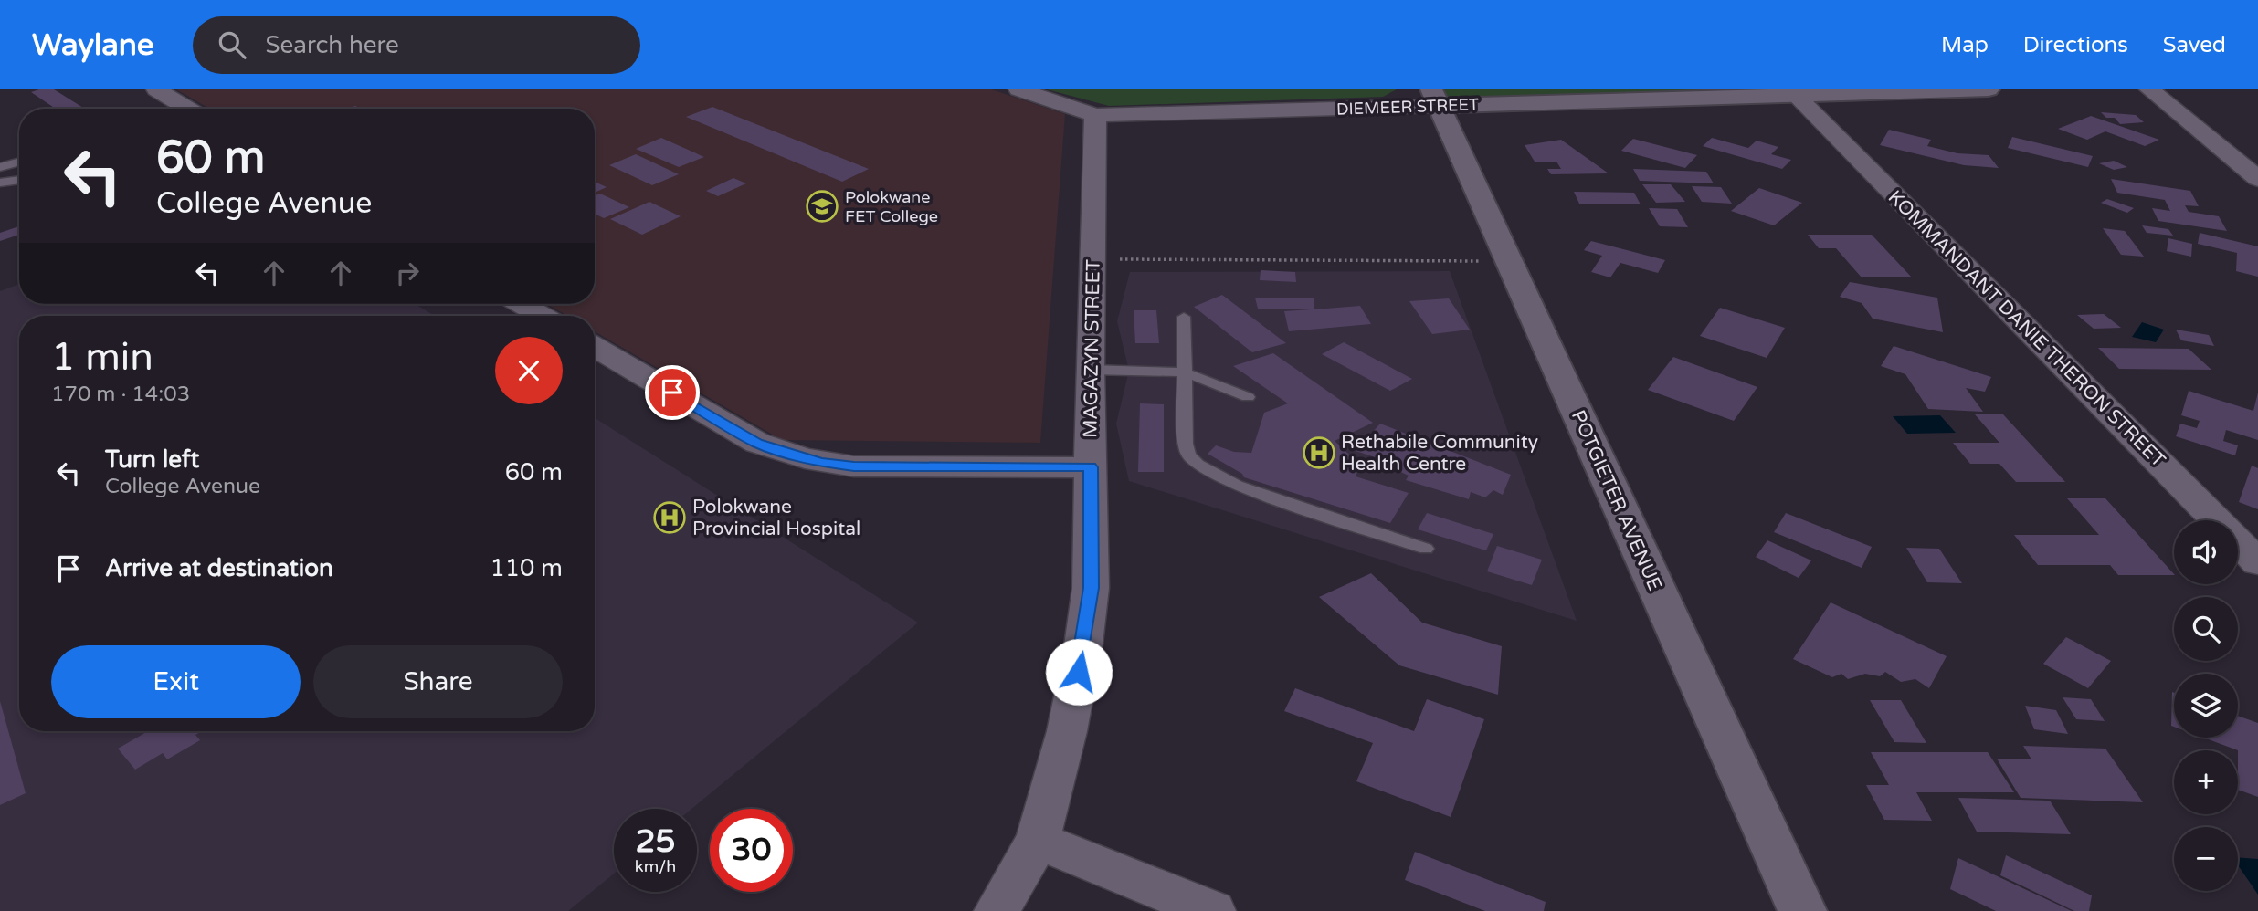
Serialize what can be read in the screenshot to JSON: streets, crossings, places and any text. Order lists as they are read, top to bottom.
{
  "streets": {
    "street": [
      "DIEMEER STREET",
      "KOMMANDANT DANIE THERON STREET",
      "MAGAZYN STREET",
      "POTGIETER AVENUE"
    ]
  },
  "crossings": [
    ["DIEMEER STREET", "KOMMANDANT DANIE THERON STREET"],
    ["DIEMEER STREET", "MAGAZYN STREET"],
    ["DIEMEER STREET", "POTGIETER AVENUE"]
  ],
  "places": {
    "school or university": ["Polokwane FET College"],
    "hospital": ["Rethabile Community Health Centre", "Polokwane Provincial Hospital"]
  },
  "page": {
    "header": "Waylane",
    "search": "Search here",
    "nav": ["Map", "Directions", "Saved"],
    "turn": ["60 m", "College Avenue"],
    "heading": ["1 min", "170 m · 14:03"],
    "list": [
      {
        "name": "Turn left",
        "note": "College Avenue",
        "value": "60 m"
      },
      {
        "name": "Arrive at destination",
        "value": "110 m"
      }
    ],
    "map_buttons": ["+", "−"],
    "buttons": ["Exit", "Share"],
    "speed": "25 km/h",
    "limit": "30"
  }
}
